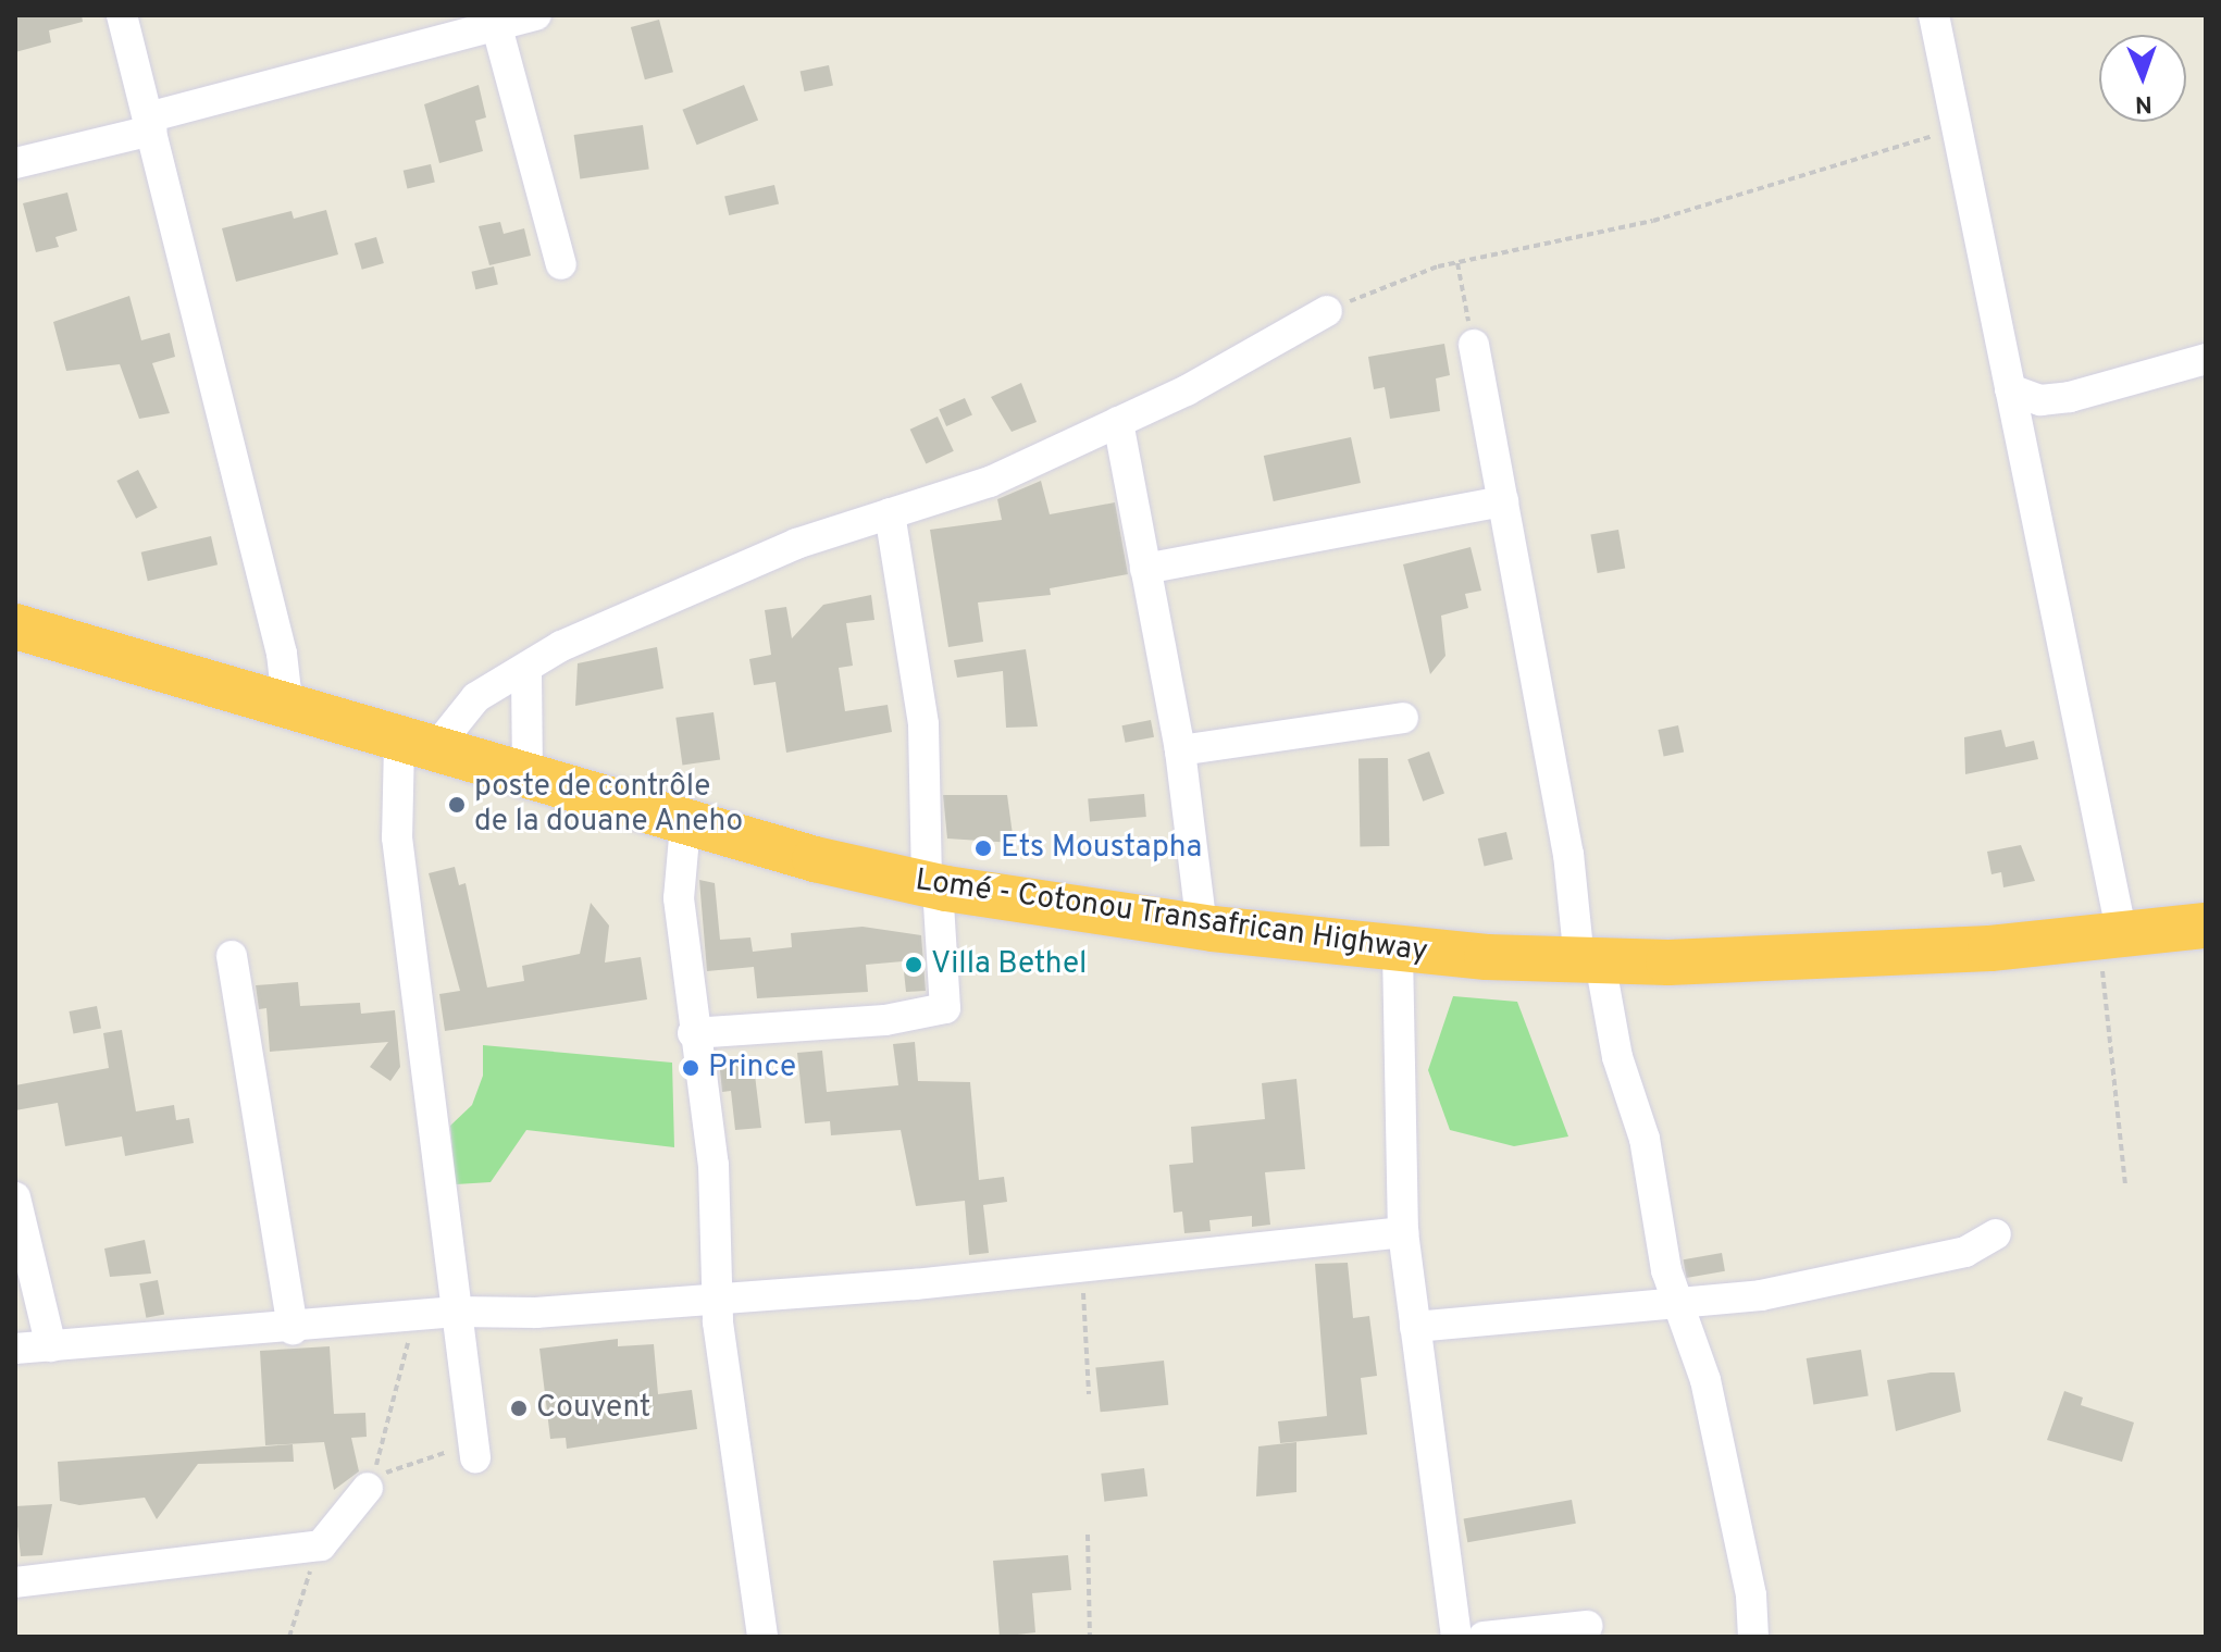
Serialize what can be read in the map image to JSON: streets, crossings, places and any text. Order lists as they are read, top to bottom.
{
  "streets": {
    "highway": ["Lomé - Cotonou Transafrican Highway"]
  },
  "places": [
    "poste de contrôle de la douane Aneho",
    "Ets Moustapha",
    "Villa Bethel",
    "Prince",
    "Couvent"
  ],
  "north": "bottom"
}
